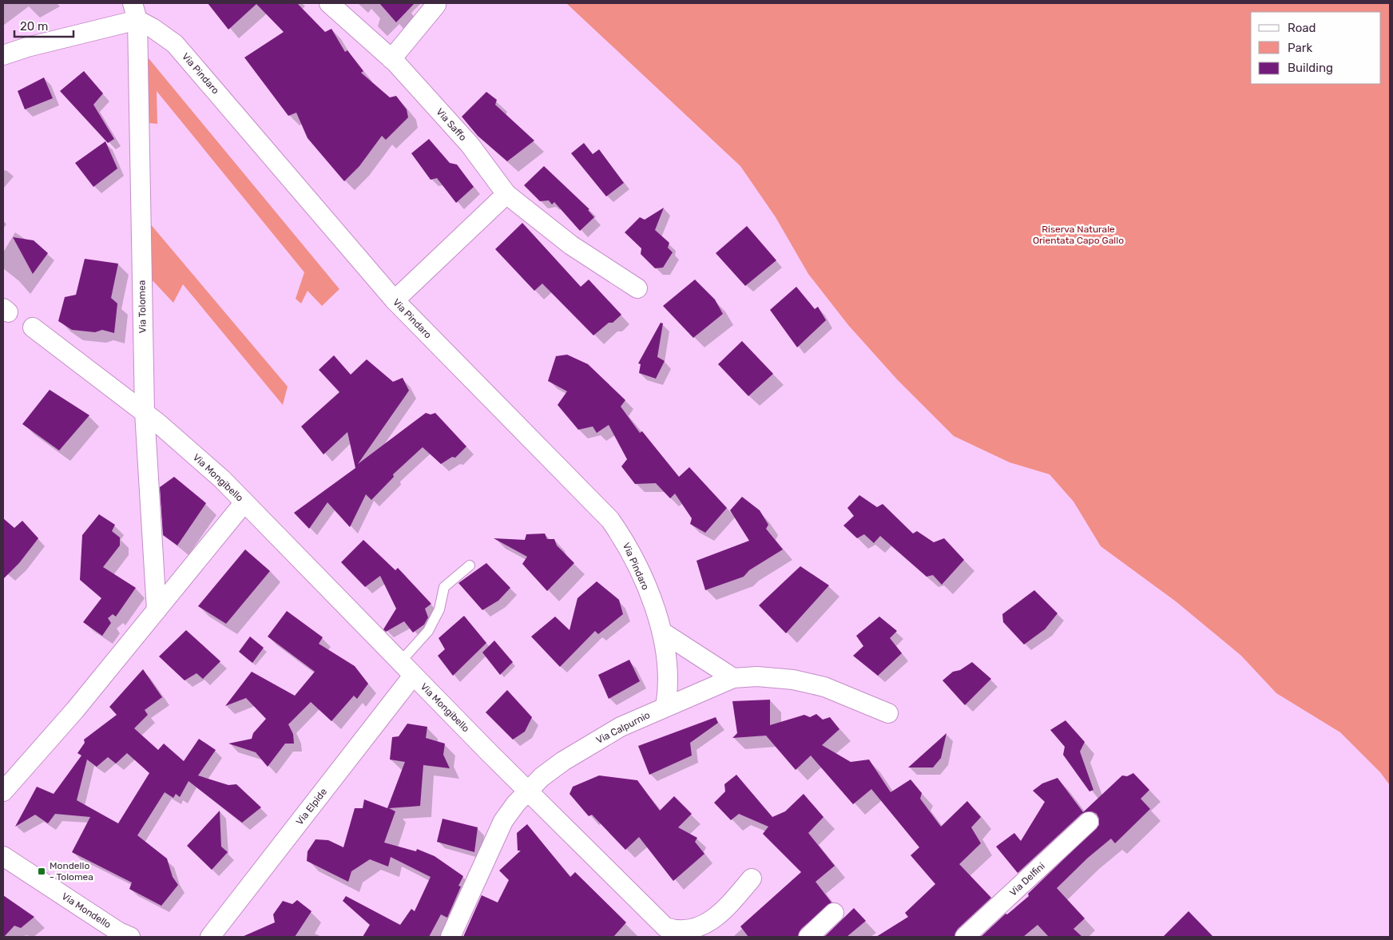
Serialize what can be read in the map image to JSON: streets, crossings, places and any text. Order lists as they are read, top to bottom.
{
  "streets": {
    "street": [
      "Via Pindaro",
      "Via Saffo",
      "Via Tolomea",
      "Via Mongibello",
      "Via Calpurnio",
      "Via Elpide",
      "Via Delfini",
      "Via Mondello"
    ]
  },
  "crossings": [
    ["Via Pindaro", "Via Tolomea"],
    ["Via Pindaro", "Via Calpurnio"],
    ["Via Tolomea", "Via Mongibello"],
    ["Via Mongibello", "Via Calpurnio"],
    ["Via Mongibello", "Via Elpide"]
  ],
  "parks": ["Riserva Naturale Orientata Capo Gallo"],
  "places": {
    "transit": ["Mondello - Tolomea"]
  },
  "legend": ["Road", "Park", "Building"],
  "scale_bar": "20 m"
}
